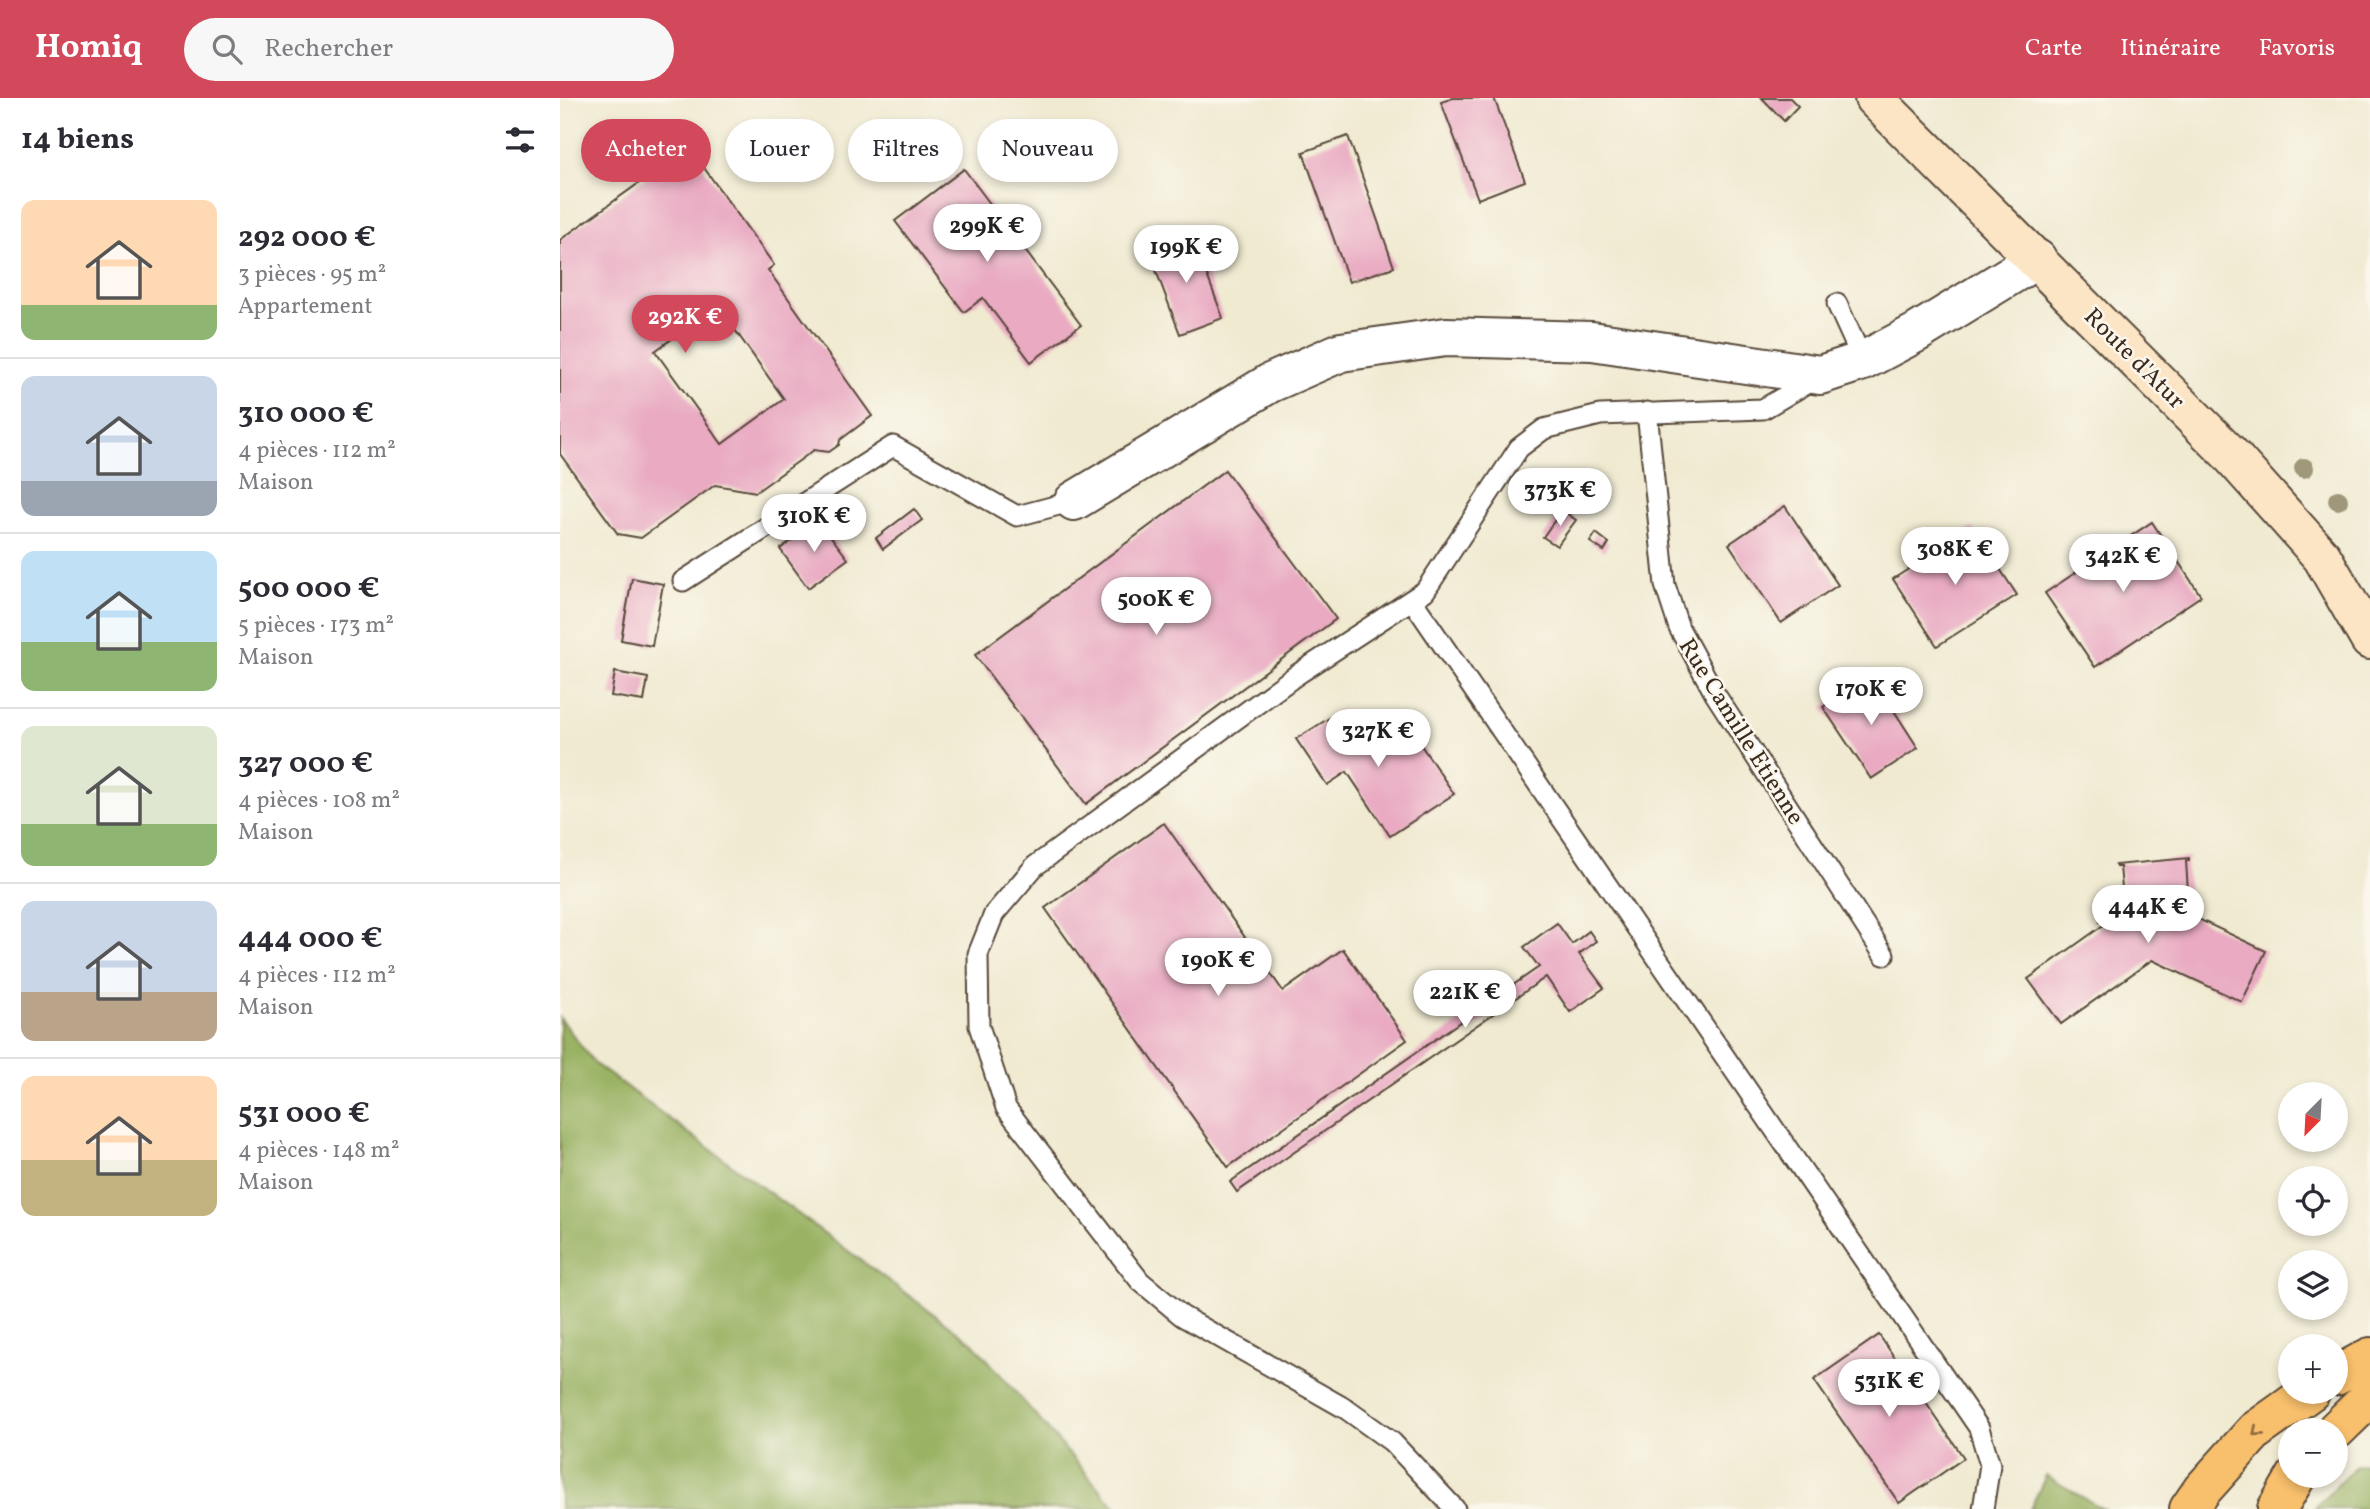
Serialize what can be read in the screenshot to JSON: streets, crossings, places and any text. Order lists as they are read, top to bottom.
{
  "streets": {
    "street": ["Route d'Atur"],
    "lane": ["Rue Camille Etienne"]
  },
  "north": "bottom left",
  "page": {
    "header": "Homiq",
    "search": "Rechercher",
    "nav": ["Carte", "Itinéraire", "Favoris"],
    "heading": "14 biens",
    "chip": [
      "Acheter",
      "Louer",
      "Filtres",
      "Nouveau"
    ],
    "list": [
      {
        "name": "292 000 €",
        "note": "3 pièces · 95 m² · Appartement"
      },
      {
        "name": "310 000 €",
        "note": "4 pièces · 112 m² · Maison"
      },
      {
        "name": "500 000 €",
        "note": "5 pièces · 173 m² · Maison"
      },
      {
        "name": "327 000 €",
        "note": "4 pièces · 108 m² · Maison"
      },
      {
        "name": "444 000 €",
        "note": "4 pièces · 112 m² · Maison"
      },
      {
        "name": "531 000 €",
        "note": "4 pièces · 148 m² · Maison"
      }
    ],
    "price": [
      "299K €",
      "199K €",
      "292K €",
      "373K €",
      "310K €",
      "308K €",
      "342K €",
      "500K €",
      "170K €",
      "327K €",
      "444K €",
      "190K €",
      "221K €",
      "531K €"
    ],
    "map_buttons": ["+", "−"]
  }
}
